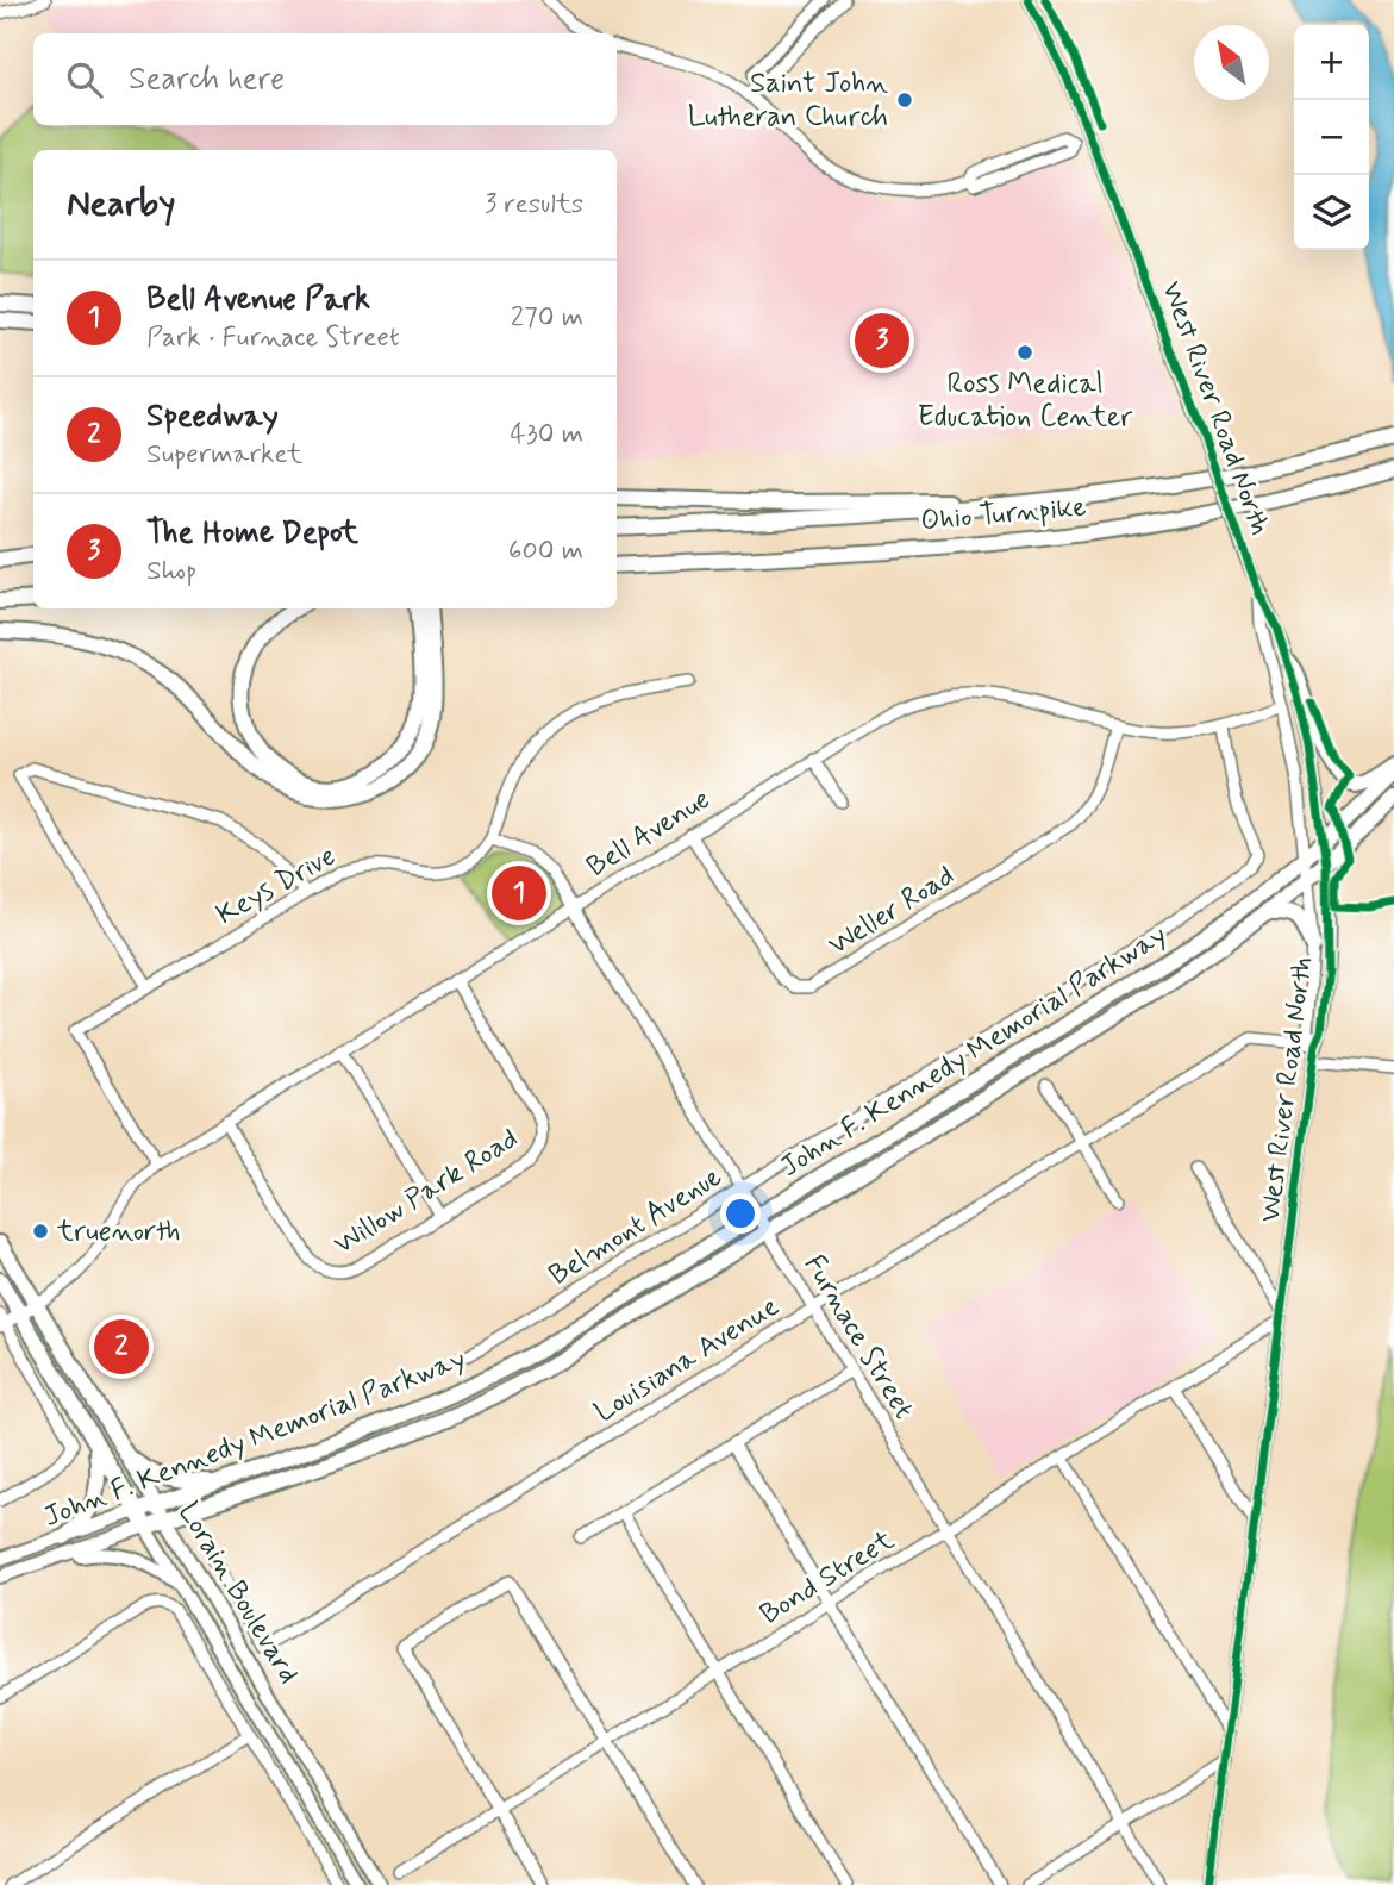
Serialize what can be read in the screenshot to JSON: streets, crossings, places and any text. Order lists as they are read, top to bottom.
{
  "streets": {
    "highway": ["Ohio Turnpike", "John F. Kennedy Memorial Parkway", "Lorain Boulevard"],
    "street": [
      "West River Road North",
      "Bell Avenue",
      "Keys Drive",
      "Weller Road",
      "Willow Park Road",
      "Belmont Avenue",
      "Furnace Street",
      "Louisiana Avenue",
      "Bond Street"
    ]
  },
  "crossings": [
    ["West River Road North", "Bell Avenue"],
    ["West River Road North", "John F. Kennedy Memorial Parkway"],
    ["West River Road North", "Louisiana Avenue"],
    ["West River Road North", "Bond Street"],
    ["Bell Avenue", "Keys Drive"],
    ["Bell Avenue", "Weller Road"],
    ["Bell Avenue", "Willow Park Road"],
    ["Bell Avenue", "Belmont Avenue"],
    ["Bell Avenue", "Furnace Street"],
    ["Bell Avenue", "Lorain Boulevard"],
    ["Keys Drive", "Furnace Street"],
    ["John F. Kennedy Memorial Parkway", "Furnace Street"],
    ["John F. Kennedy Memorial Parkway", "Lorain Boulevard"],
    ["Belmont Avenue", "Furnace Street"],
    ["Furnace Street", "Louisiana Avenue"],
    ["Furnace Street", "Bond Street"]
  ],
  "places": ["Saint John Lutheran Church", "Ross Medical Education Center", "truenorth"],
  "north": "top left",
  "page": {
    "map_buttons": ["+", "−"],
    "search": "Search here",
    "heading": ["Nearby", "3 results"],
    "list": [
      {
        "mark": "1",
        "name": "Bell Avenue Park",
        "note": "Park · Furnace Street",
        "value": "270 m"
      },
      {
        "mark": "2",
        "name": "Speedway",
        "note": "Supermarket",
        "value": "430 m"
      },
      {
        "mark": "3",
        "name": "The Home Depot",
        "note": "Shop",
        "value": "600 m"
      }
    ],
    "pins": ["3", "1", "2"]
  }
}
